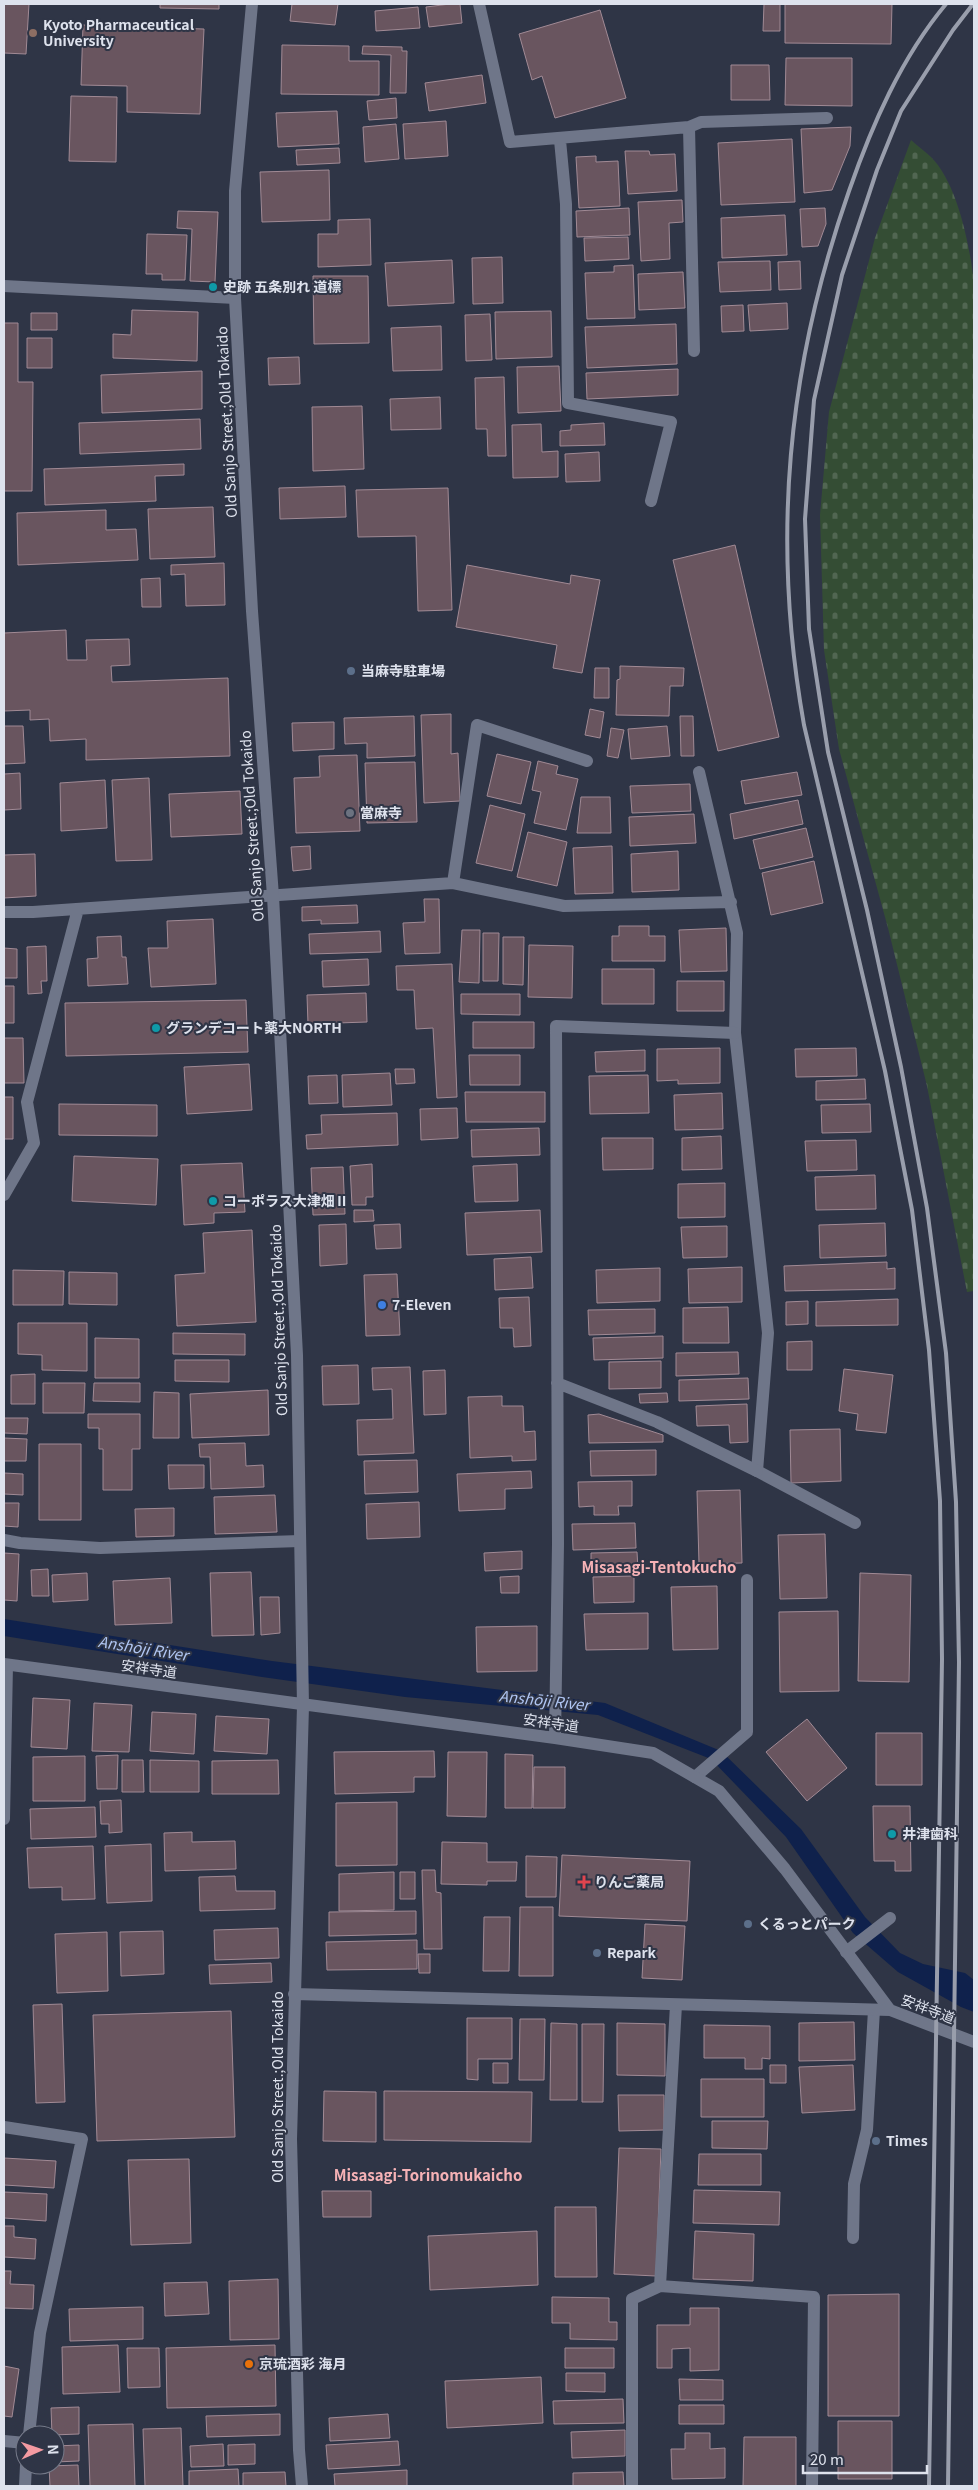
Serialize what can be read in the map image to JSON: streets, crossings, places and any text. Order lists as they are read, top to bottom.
{
  "streets": {
    "street": ["Old Sanjo Street.;Old Tokaido", "安祥寺道"]
  },
  "crossings": [
    ["Old Sanjo Street.;Old Tokaido", "安祥寺道"]
  ],
  "districts": ["Misasagi-Tentokucho", "Misasagi-Torinomukaicho"],
  "water": ["Anshōji River"],
  "places": {
    "other": [
      "Kyoto Pharmaceutical University",
      "史跡 五条別れ 道標",
      "当麻寺駐車場",
      "當麻寺",
      "グランデコート薬大NORTH",
      "コーポラス大津畑Ⅱ",
      "7-Eleven",
      "井津歯科",
      "くるっとパーク",
      "Repark",
      "Times",
      "京琉酒彩 海月"
    ],
    "health": ["りんご薬局"]
  },
  "scale_bar": "20 m",
  "north": "right"
}
